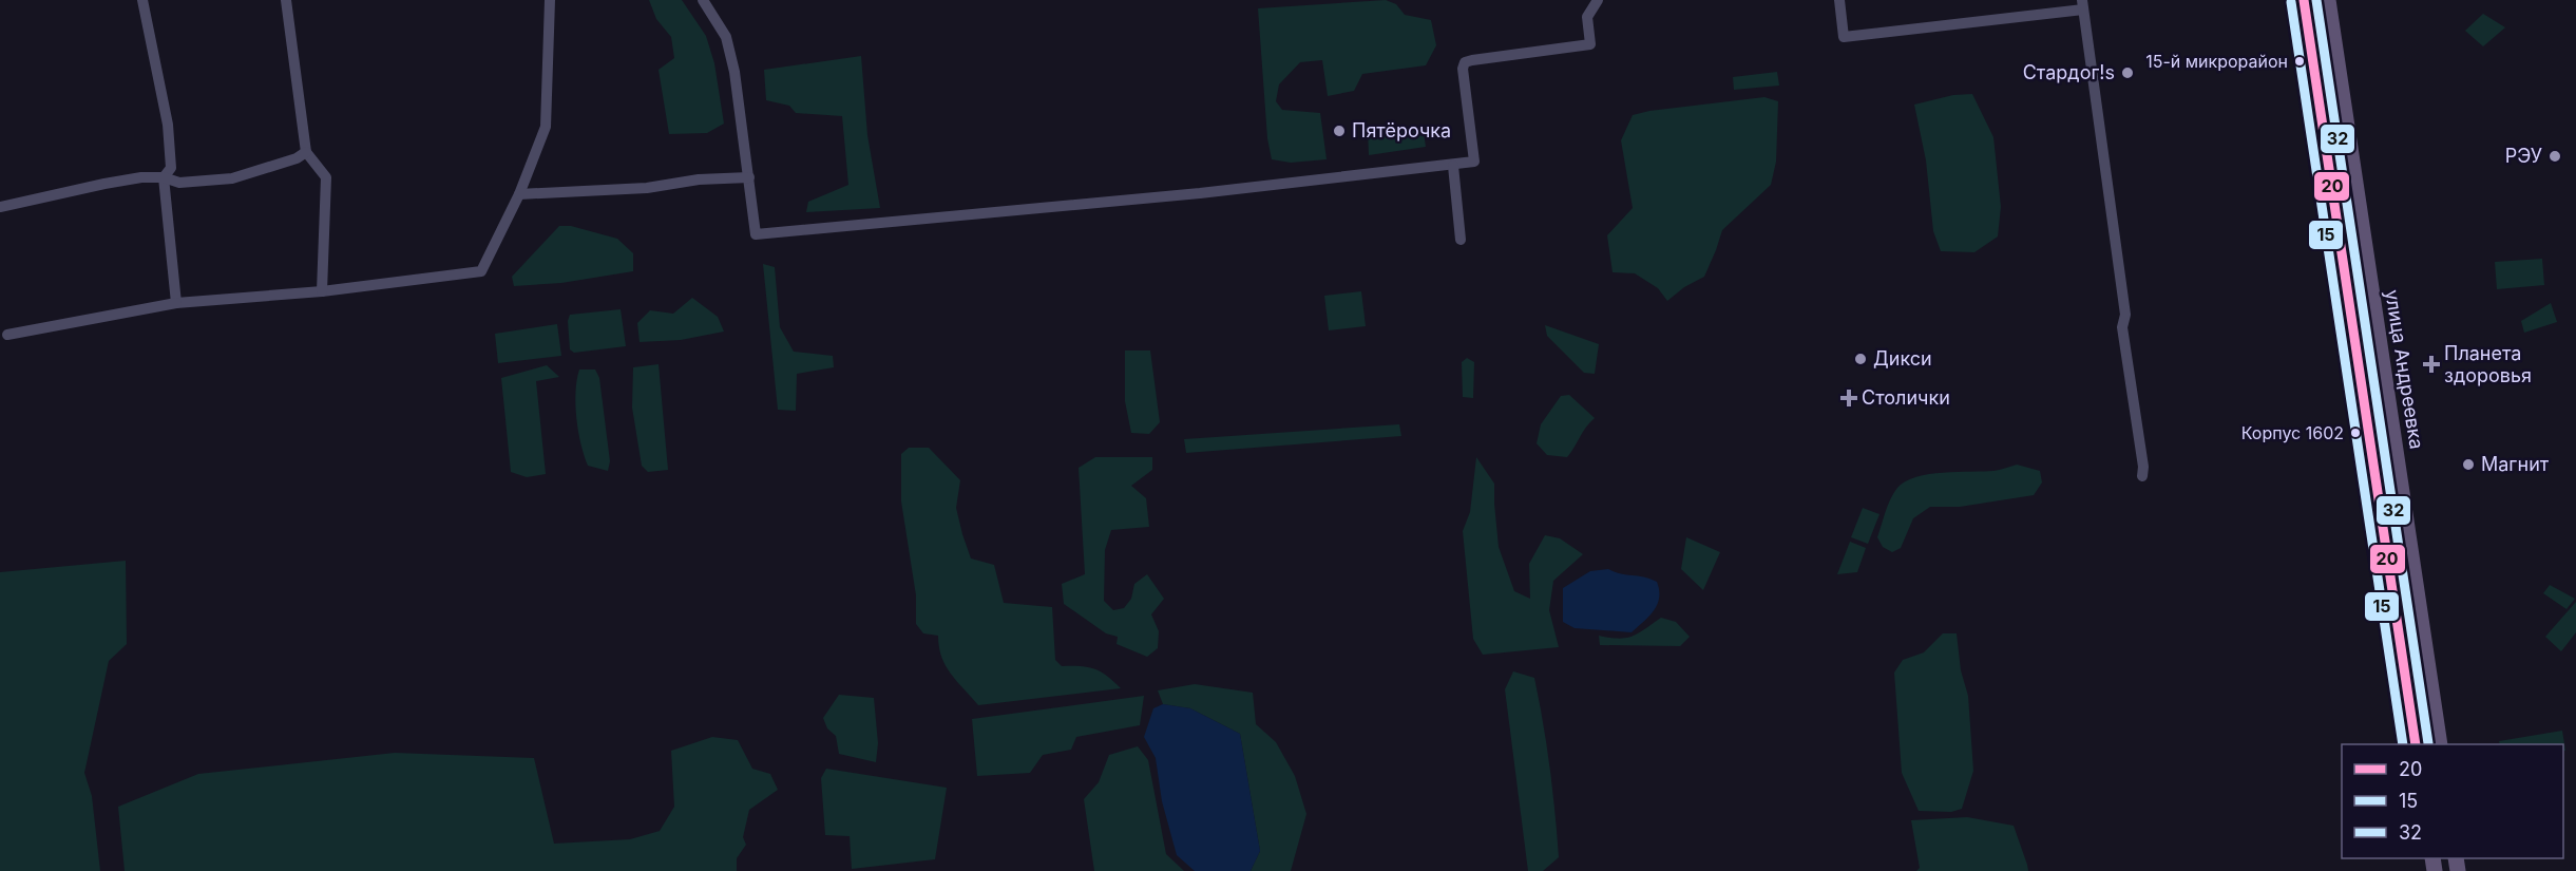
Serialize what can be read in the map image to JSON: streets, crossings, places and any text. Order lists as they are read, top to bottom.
{
  "streets": {
    "main road": ["улица Андреевка"]
  },
  "places": {
    "other": [
      "15-й микрорайон",
      "Стардог!s",
      "Пятёрочка",
      "РЭУ",
      "Дикси",
      "Корпус 1602",
      "Магнит"
    ],
    "health": ["Планета здоровья", "Столички"]
  },
  "lines": ["transit line 20", "transit line 32", "transit line 15"],
  "legend": ["20", "15", "32"]
}
